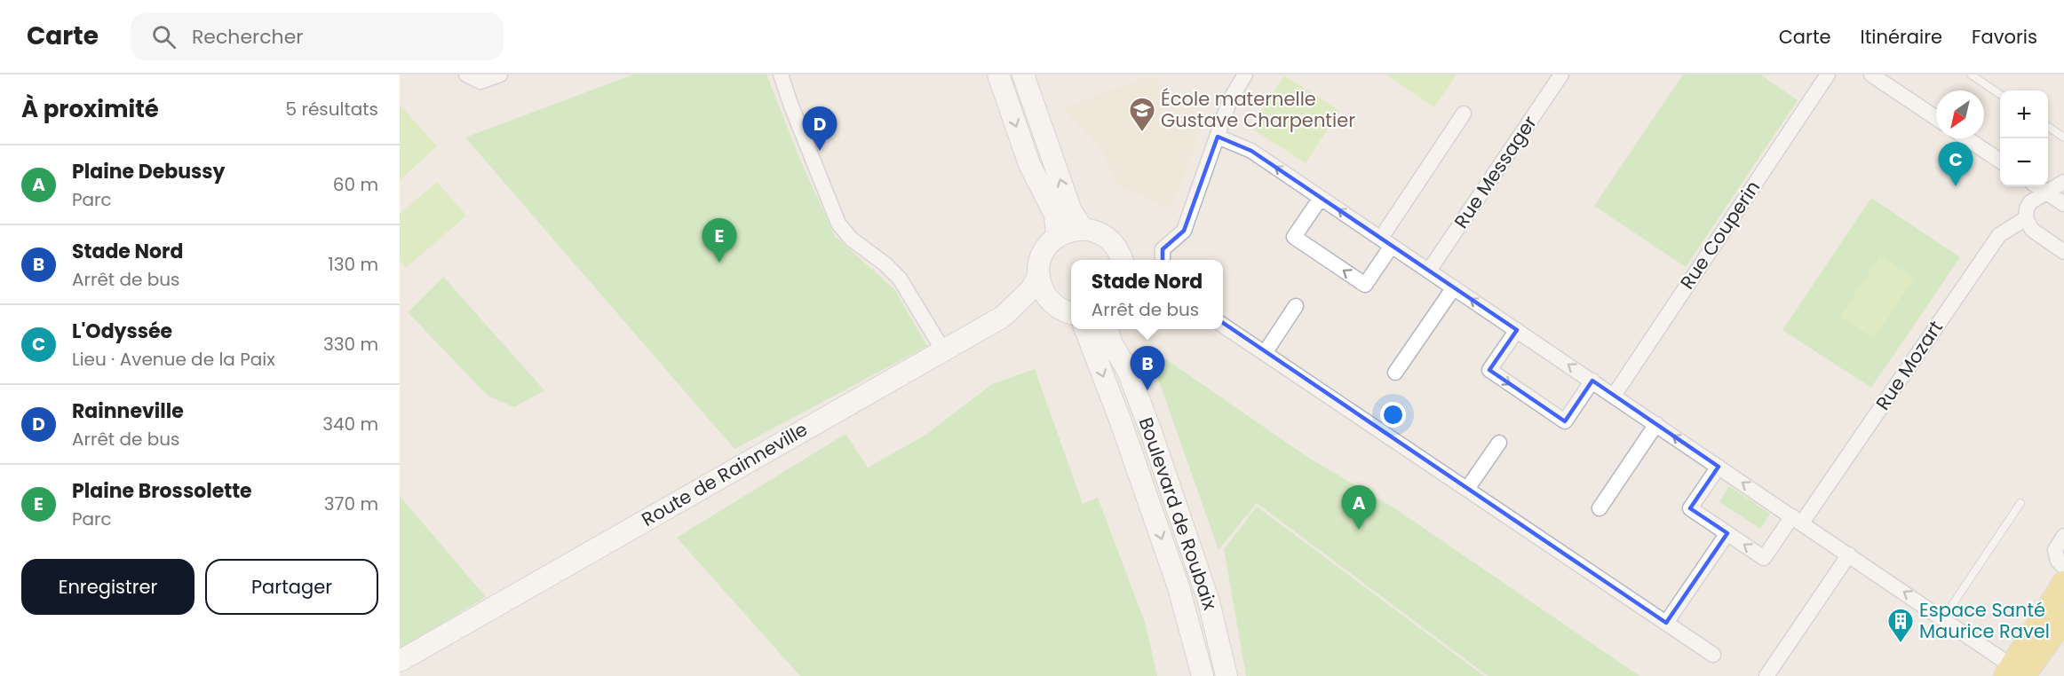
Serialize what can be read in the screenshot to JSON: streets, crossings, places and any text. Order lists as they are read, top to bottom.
{
  "streets": {
    "main road": ["Route de Rainneville", "Boulevard de Roubaix"],
    "street": ["Rue Messager", "Rue Couperin", "Rue Mozart"]
  },
  "places": {
    "school or university": ["École maternelle Gustave Charpentier"],
    "building": ["Espace Santé Maurice Ravel"]
  },
  "north": "bottom left",
  "page": {
    "header": "Carte",
    "search": "Rechercher",
    "nav": ["Carte", "Itinéraire", "Favoris"],
    "heading": ["À proximité", "5 résultats"],
    "map_buttons": ["+", "−"],
    "pins": [
      "D",
      "C",
      "E",
      "B",
      "A"
    ],
    "list": [
      {
        "mark": "A",
        "name": "Plaine Debussy",
        "note": "Parc",
        "value": "60 m"
      },
      {
        "mark": "B",
        "name": "Stade Nord",
        "note": "Arrêt de bus",
        "value": "130 m"
      },
      {
        "mark": "C",
        "name": "L'Odyssée",
        "note": "Lieu · Avenue de la Paix",
        "value": "330 m"
      },
      {
        "mark": "D",
        "name": "Rainneville",
        "note": "Arrêt de bus",
        "value": "340 m"
      },
      {
        "mark": "E",
        "name": "Plaine Brossolette",
        "note": "Parc",
        "value": "370 m"
      }
    ],
    "popup": ["Stade Nord", "Arrêt de bus"],
    "buttons": ["Enregistrer", "Partager"]
  }
}
